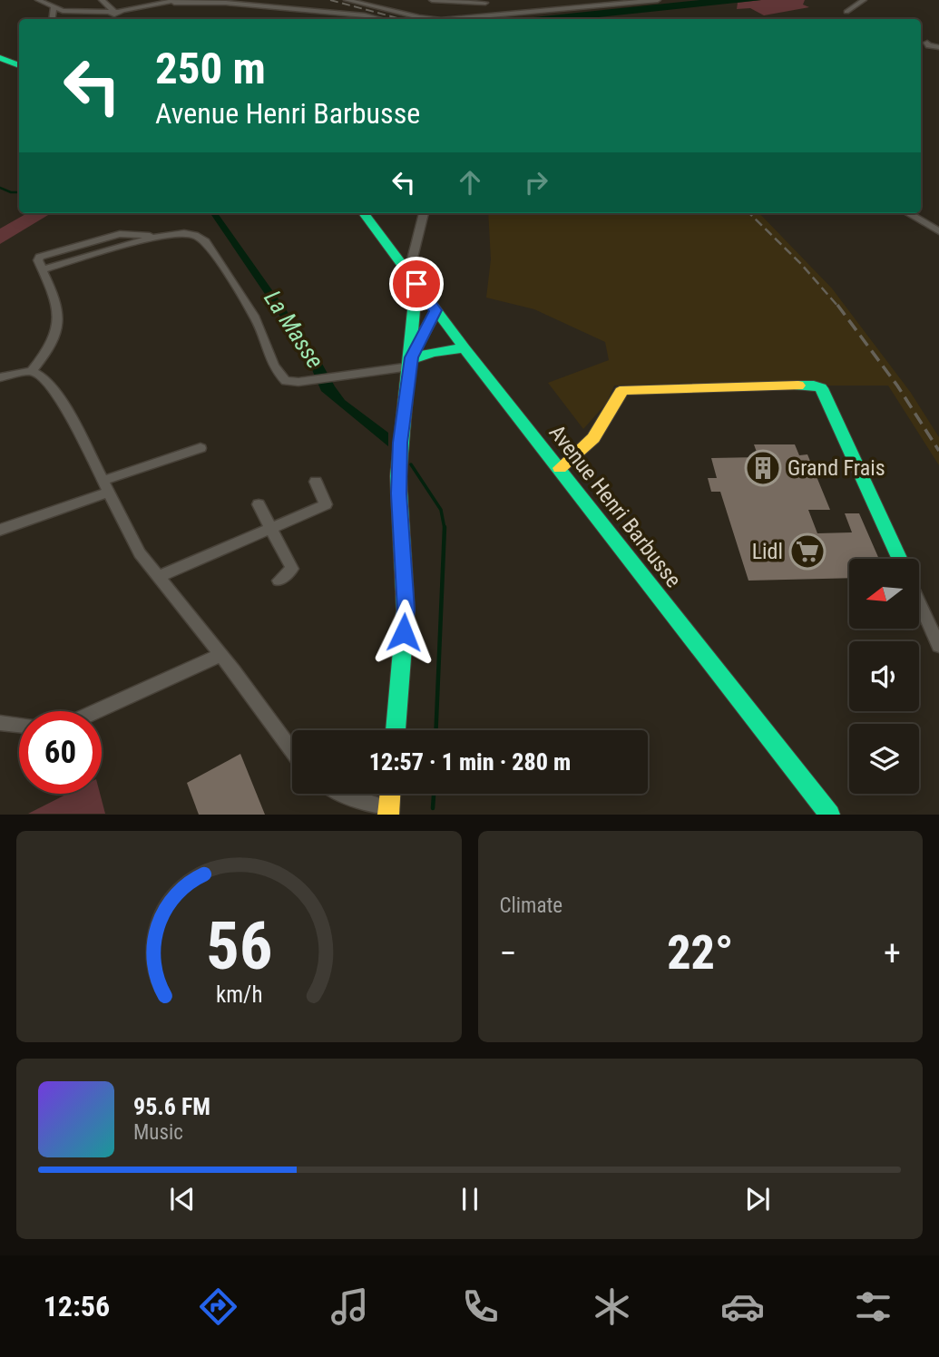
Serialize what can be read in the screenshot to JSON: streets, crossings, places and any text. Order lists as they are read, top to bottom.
{
  "streets": {
    "main road": ["Avenue Henri Barbusse"]
  },
  "water": ["La Masse"],
  "places": {
    "building": ["Grand Frais"],
    "supermarket": ["Lidl"]
  },
  "north": "left",
  "page": {
    "turn": ["250 m", "Avenue Henri Barbusse"],
    "limit": "60",
    "trip": "12:57 · 1 min · 280 m",
    "tile": "Climate",
    "heat": ["−", "22°", "+"],
    "song": ["95.6 FM", "Music"],
    "tabs": "12:56",
    "gauge": ["56", "km/h"]
  }
}
